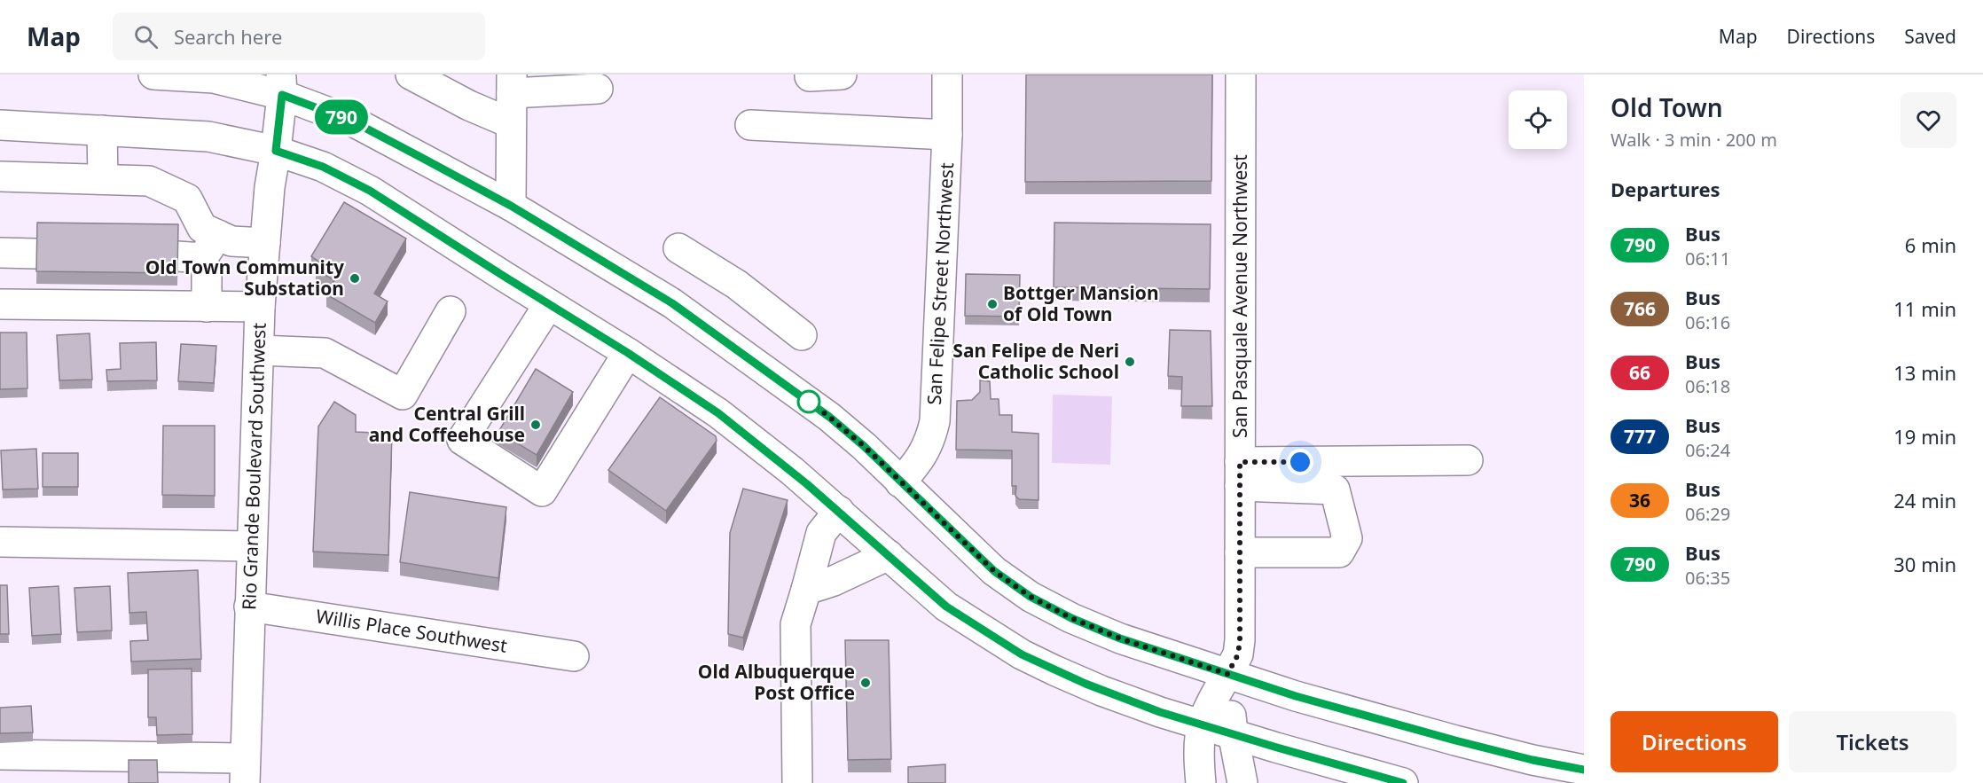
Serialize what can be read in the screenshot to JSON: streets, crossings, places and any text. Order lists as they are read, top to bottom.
{
  "streets": {
    "main road": [
      "San Felipe Street Northwest",
      "San Pasquale Avenue Northwest",
      "Rio Grande Boulevard Southwest",
      "Willis Place Southwest"
    ]
  },
  "crossings": [
    ["Rio Grande Boulevard Southwest", "Willis Place Southwest"]
  ],
  "places": [
    "Old Town Community Substation",
    "Bottger Mansion of Old Town",
    "San Felipe de Neri Catholic School",
    "Central Grill and Coffeehouse",
    "Old Albuquerque Post Office"
  ],
  "lines": ["bus line 790"],
  "page": {
    "header": "Map",
    "search": "Search here",
    "nav": ["Map", "Directions", "Saved"],
    "on_map": "790",
    "heading": [
      ["Old Town", "Walk · 3 min · 200 m"],
      "Departures"
    ],
    "list": [
      {
        "mark": "790",
        "name": "Bus",
        "note": "06:11",
        "value": "6 min"
      },
      {
        "mark": "766",
        "name": "Bus",
        "note": "06:16",
        "value": "11 min"
      },
      {
        "mark": "66",
        "name": "Bus",
        "note": "06:18",
        "value": "13 min"
      },
      {
        "mark": "777",
        "name": "Bus",
        "note": "06:24",
        "value": "19 min"
      },
      {
        "mark": "36",
        "name": "Bus",
        "note": "06:29",
        "value": "24 min"
      },
      {
        "mark": "790",
        "name": "Bus",
        "note": "06:35",
        "value": "30 min"
      }
    ],
    "buttons": ["Directions", "Tickets"]
  }
}
